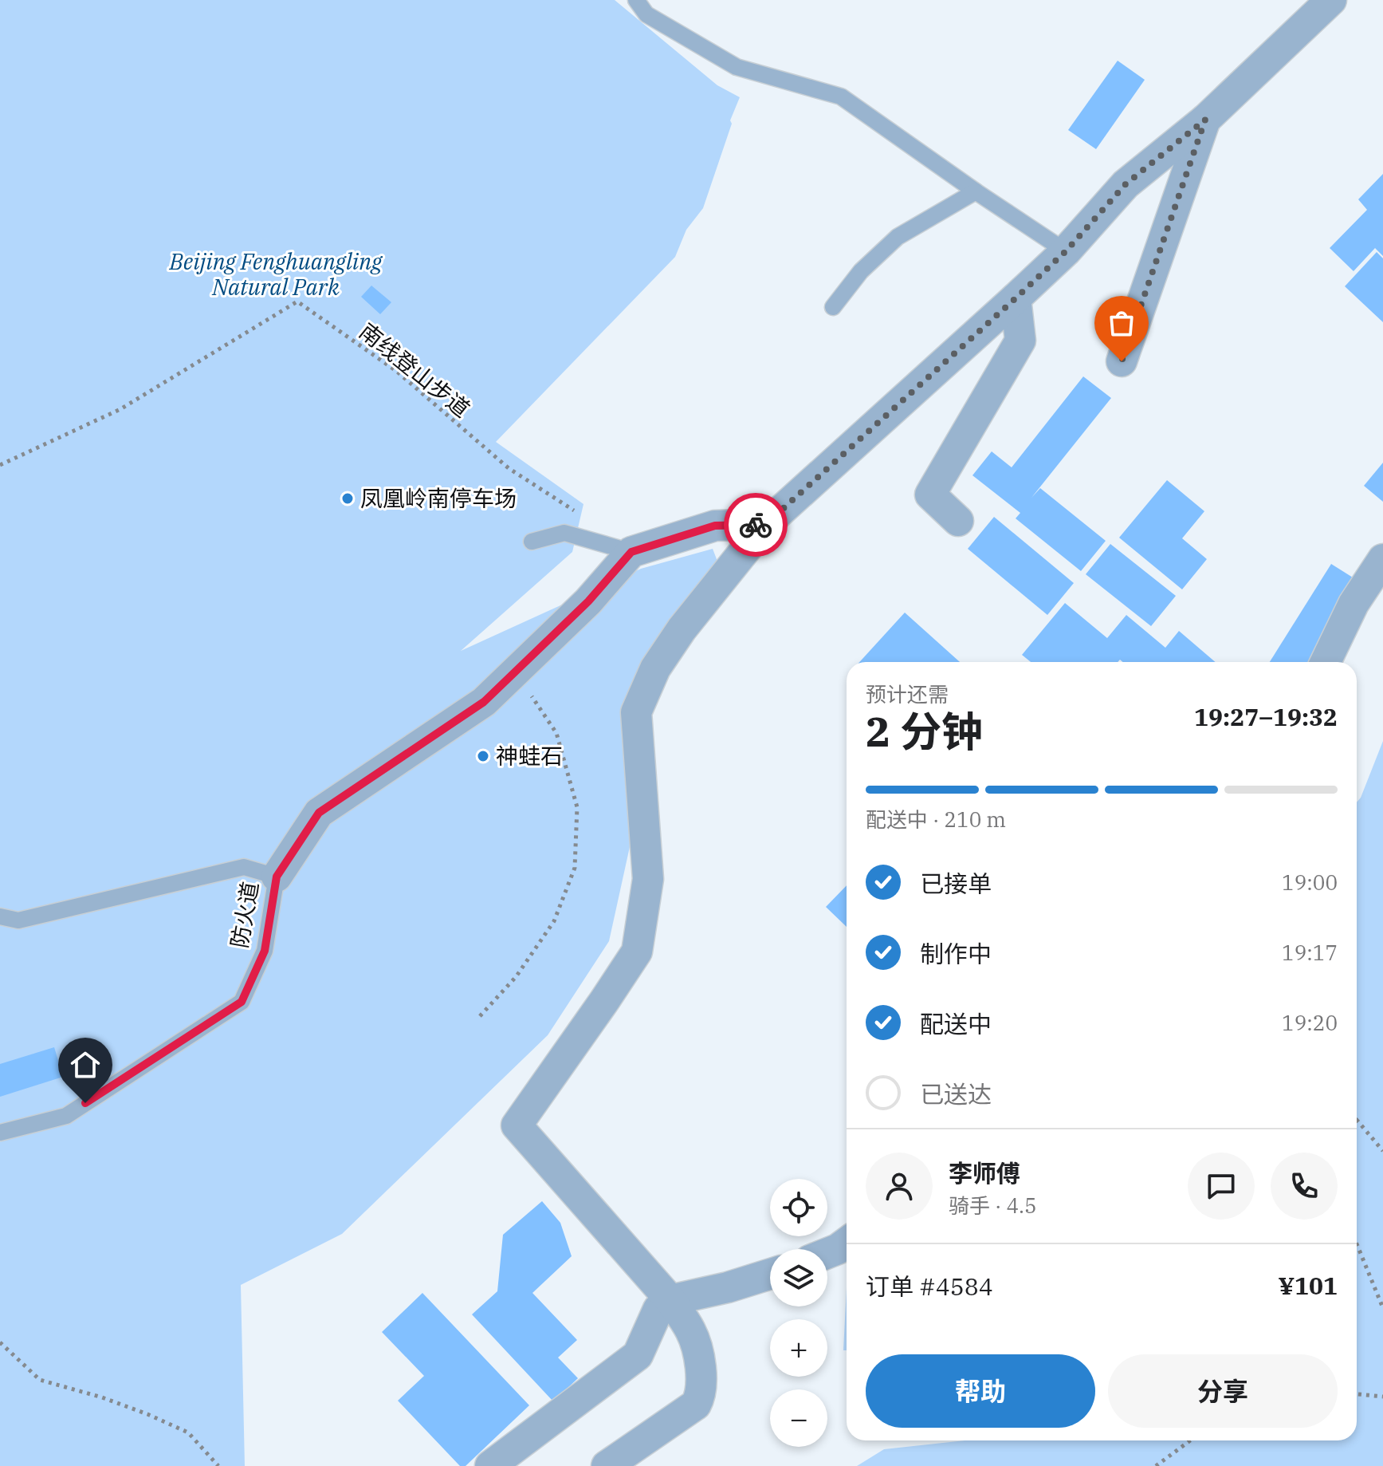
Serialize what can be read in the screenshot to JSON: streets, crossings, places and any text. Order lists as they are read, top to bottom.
{
  "streets": {
    "lane": ["防火道"],
    "path": ["南线登山步道"]
  },
  "parks": ["Beijing Fenghuangling Natural Park"],
  "places": ["凤凰岭南停车场", "神蛙石"],
  "page": {
    "heading": ["2 分钟", "预计还需", "19:27–19:32"],
    "panel": [
      "李师傅",
      "骑手 · 4.5",
      "订单 #4584",
      "¥101"
    ],
    "bar": "配送中 · 210 m",
    "list": [
      ["已接单", "19:00"],
      ["制作中", "19:17"],
      ["配送中", "19:20"],
      "已送达"
    ],
    "map_buttons": ["+", "−"],
    "buttons": ["帮助", "分享"]
  }
}
